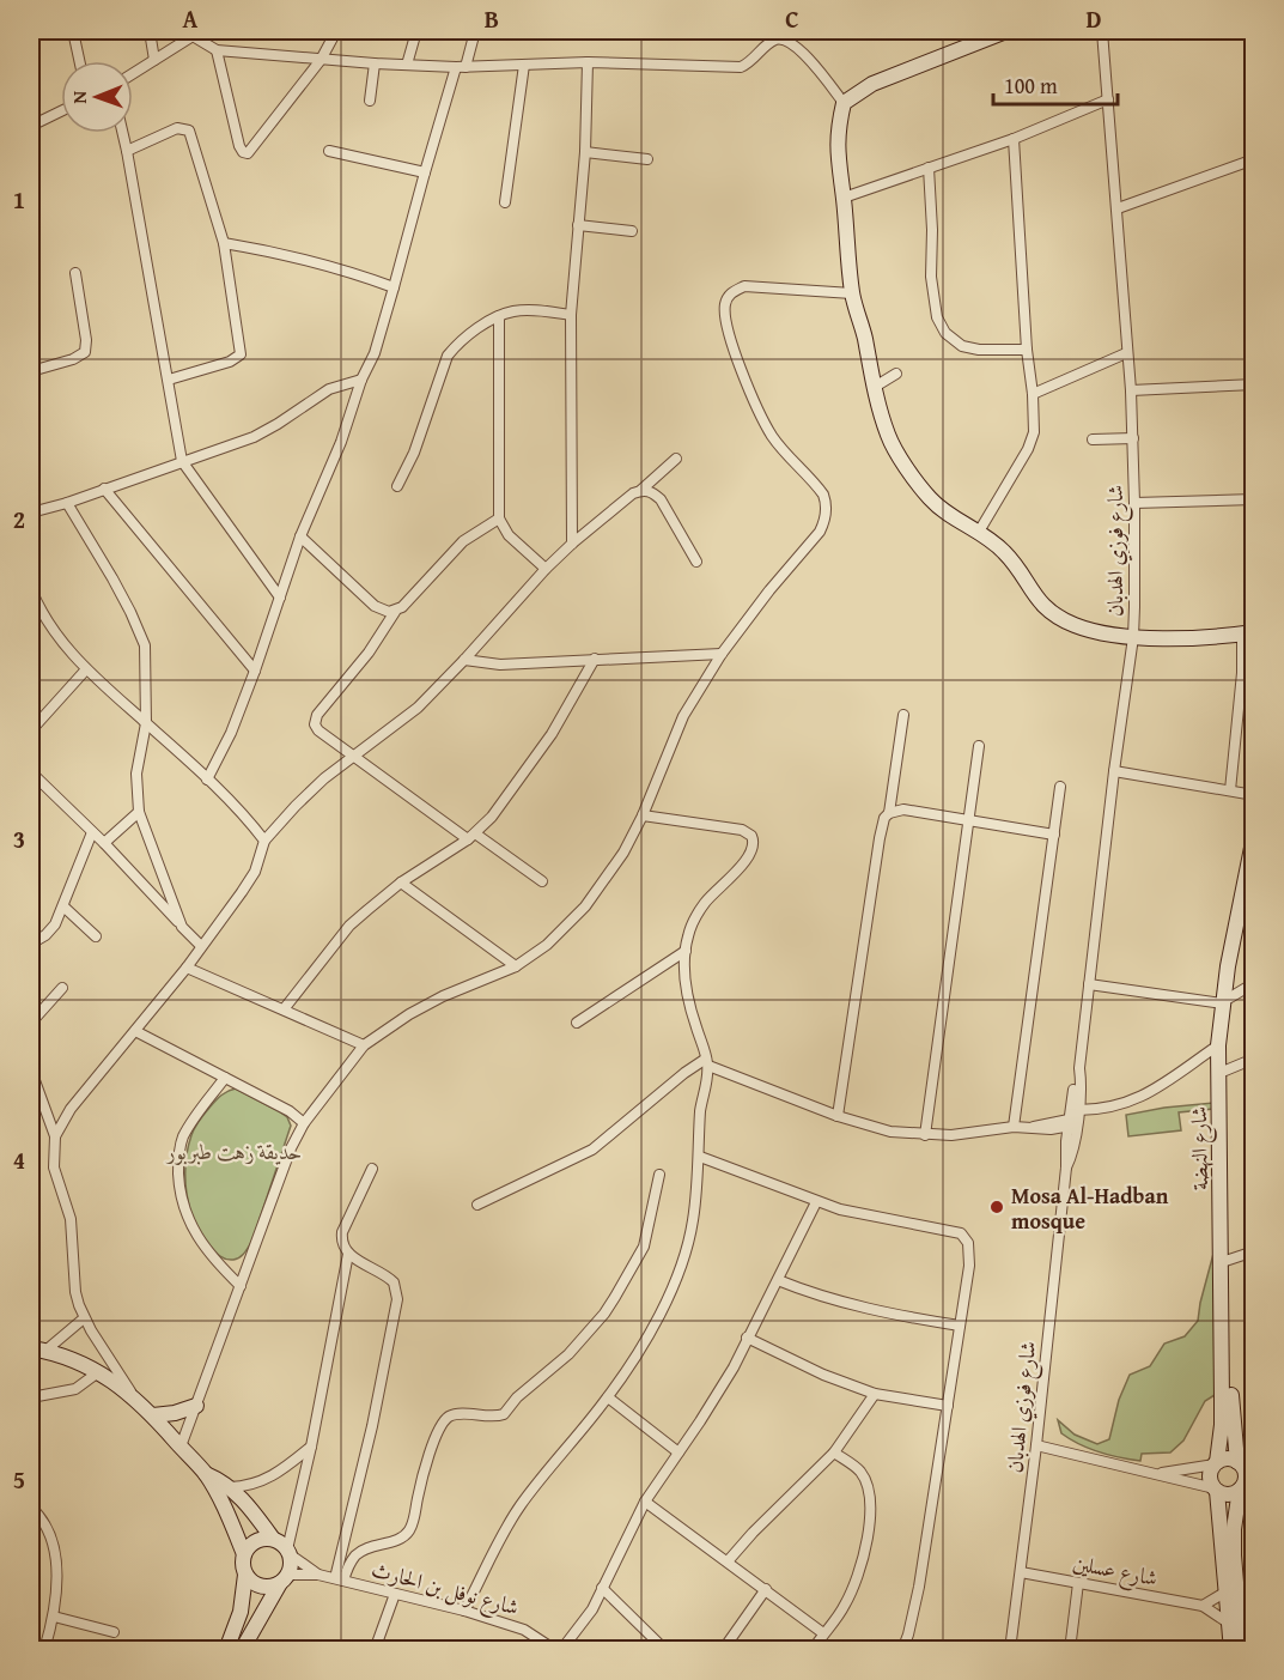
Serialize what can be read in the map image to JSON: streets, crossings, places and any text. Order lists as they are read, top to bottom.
{
  "streets": {
    "street": [
      "شارع فوزي الهدبان",
      "شارع النهضة",
      "شارع عسلين",
      "شارع نوفل بن الحارث"
    ]
  },
  "crossings": [
    ["شارع فوزي الهدبان", "شارع عسلين"]
  ],
  "parks": ["حديقة زهت طبربور"],
  "places": ["Mosa Al-Hadban mosque"],
  "scale_bar": "100 m",
  "north": "left",
  "grid": {
    "columns": [
      "A",
      "B",
      "C",
      "D"
    ],
    "rows": [
      "1",
      "2",
      "3",
      "4",
      "5"
    ]
  }
}
